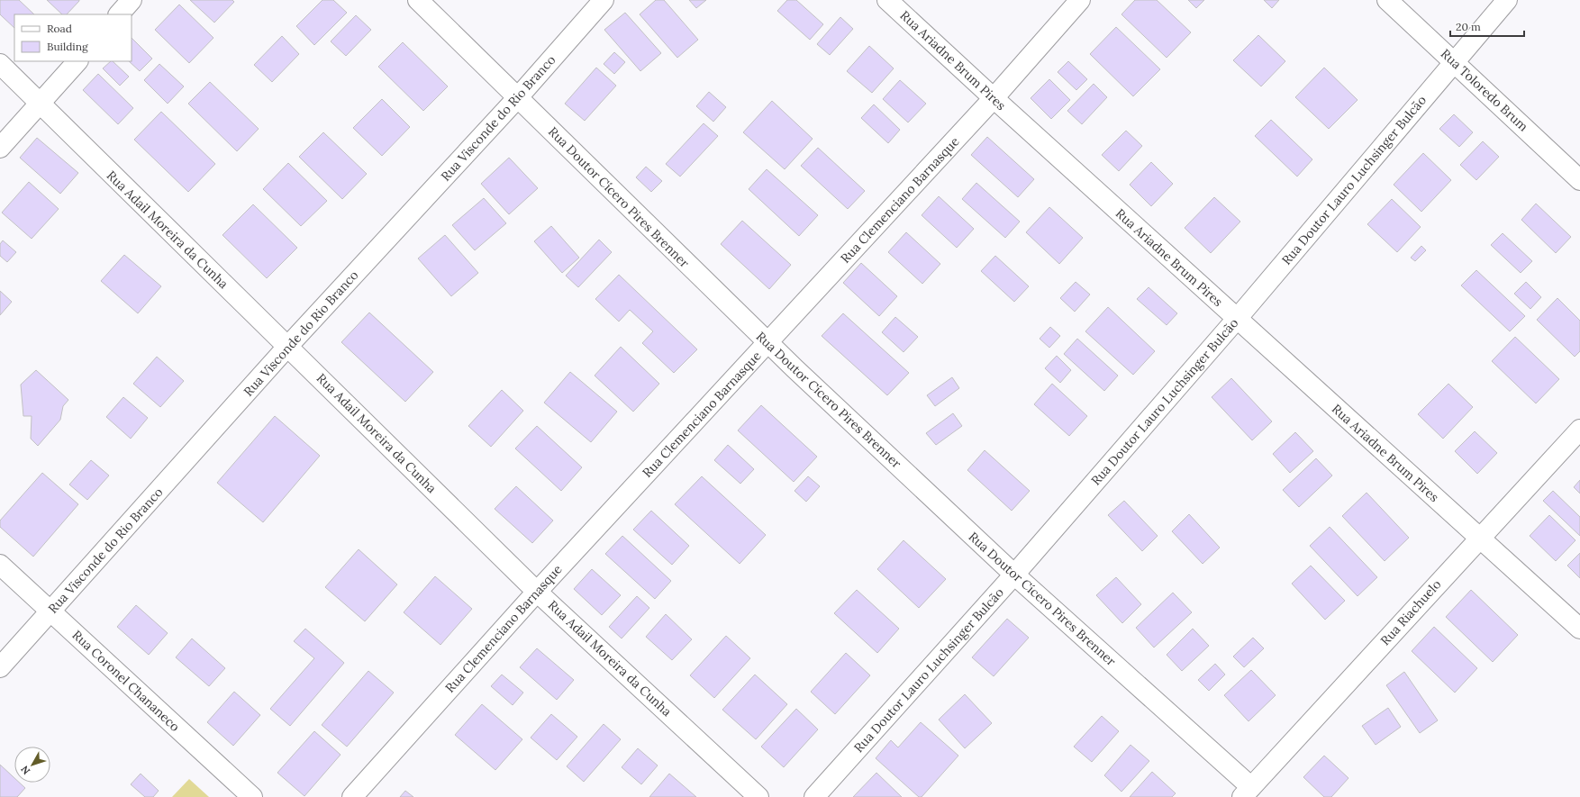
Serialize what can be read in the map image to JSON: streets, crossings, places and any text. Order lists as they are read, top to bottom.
{
  "streets": {
    "street": [
      "Rua Ariadne Brum Pires",
      "Rua Toloredo Brum",
      "Rua Visconde do Rio Branco",
      "Rua Doutor Lauro Luchsinger Bulcão",
      "Rua Doutor Cícero Pires Brenner",
      "Rua Clemenciano Barnasque",
      "Rua Adail Moreira da Cunha",
      "Rua Riachuelo",
      "Rua Coronel Chananeco"
    ]
  },
  "crossings": [
    ["Rua Ariadne Brum Pires", "Rua Doutor Lauro Luchsinger Bulcão"],
    ["Rua Ariadne Brum Pires", "Rua Clemenciano Barnasque"],
    ["Rua Ariadne Brum Pires", "Rua Riachuelo"],
    ["Rua Toloredo Brum", "Rua Doutor Lauro Luchsinger Bulcão"],
    ["Rua Visconde do Rio Branco", "Rua Doutor Cícero Pires Brenner"],
    ["Rua Visconde do Rio Branco", "Rua Adail Moreira da Cunha"],
    ["Rua Visconde do Rio Branco", "Rua Coronel Chananeco"],
    ["Rua Doutor Lauro Luchsinger Bulcão", "Rua Doutor Cícero Pires Brenner"],
    ["Rua Doutor Cícero Pires Brenner", "Rua Clemenciano Barnasque"],
    ["Rua Doutor Cícero Pires Brenner", "Rua Riachuelo"],
    ["Rua Clemenciano Barnasque", "Rua Adail Moreira da Cunha"]
  ],
  "legend": ["Road", "Building"],
  "scale_bar": "20 m",
  "north": "bottom left"
}
